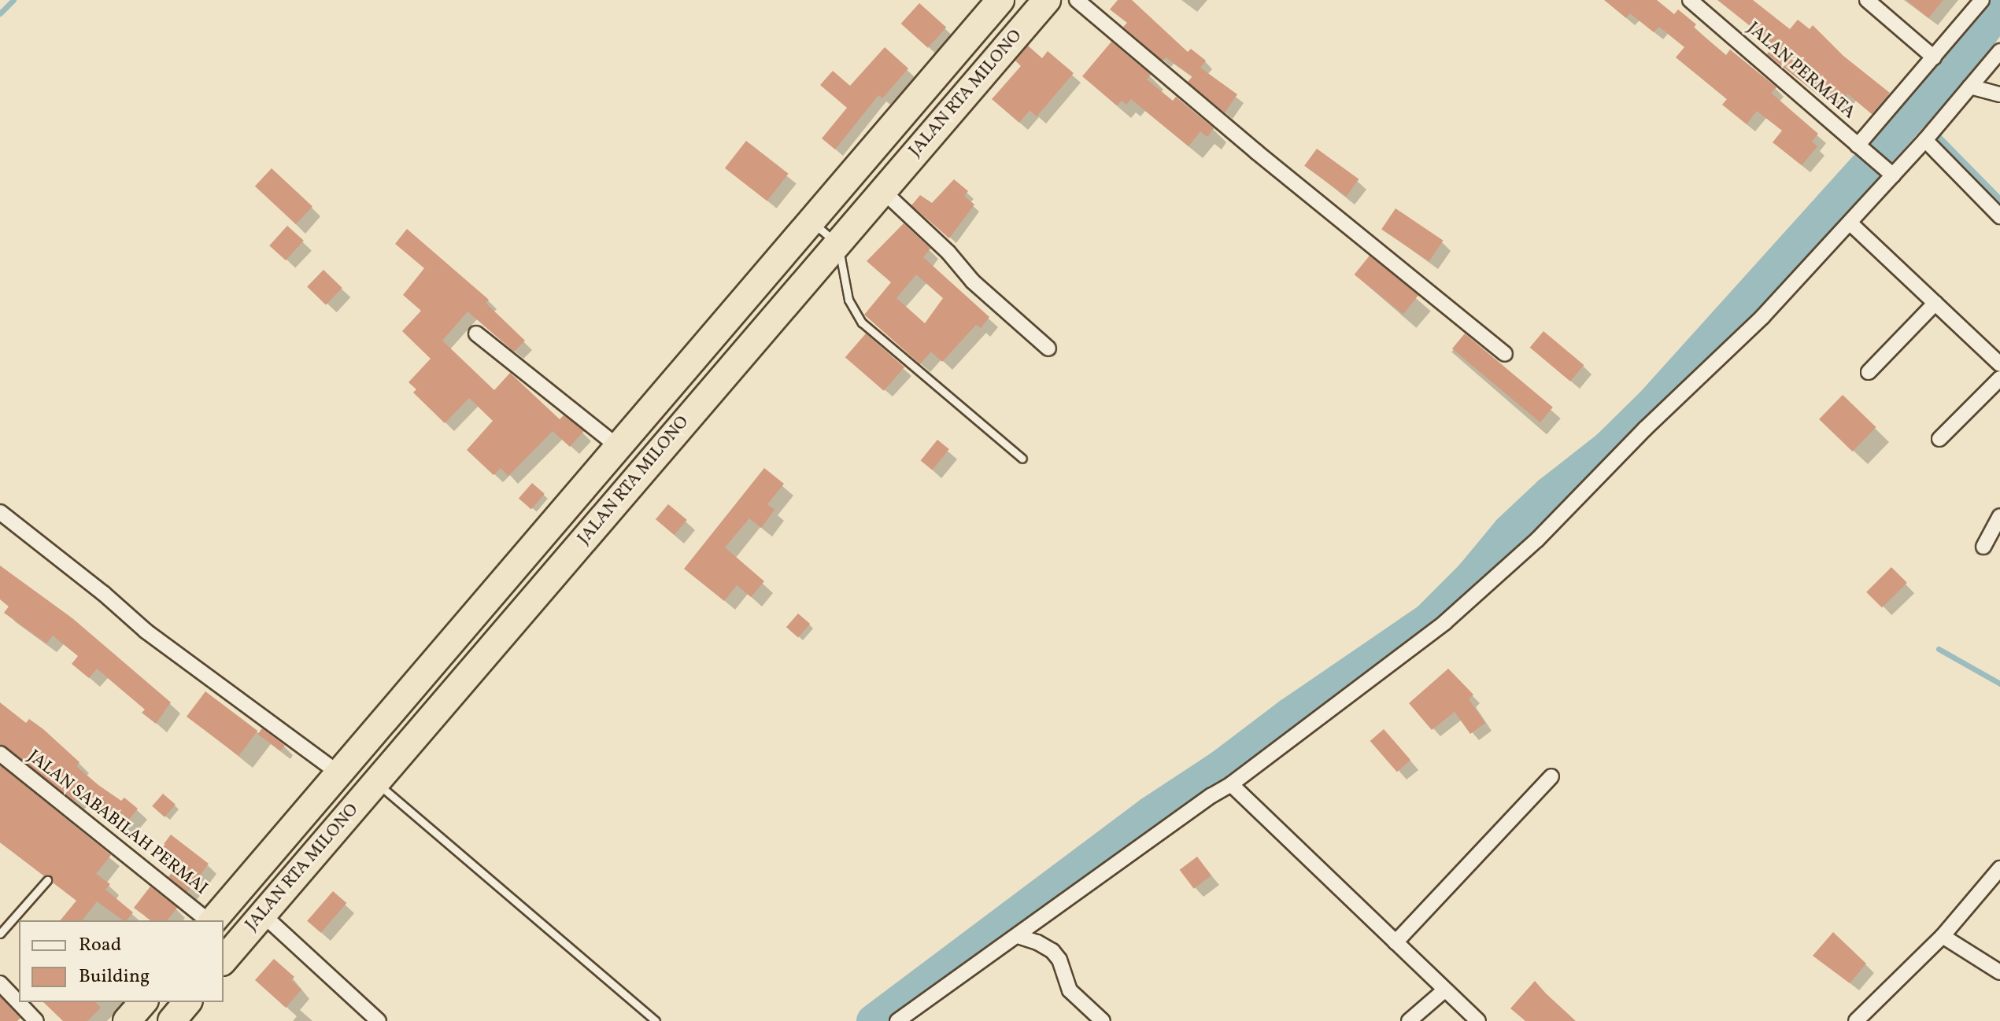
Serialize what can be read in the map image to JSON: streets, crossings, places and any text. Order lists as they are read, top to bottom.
{
  "streets": {
    "highway": ["JALAN RTA MILONO"],
    "street": ["JALAN PERMATA", "JALAN SABABILAH PERMAI"]
  },
  "legend": ["Road", "Building"]
}
